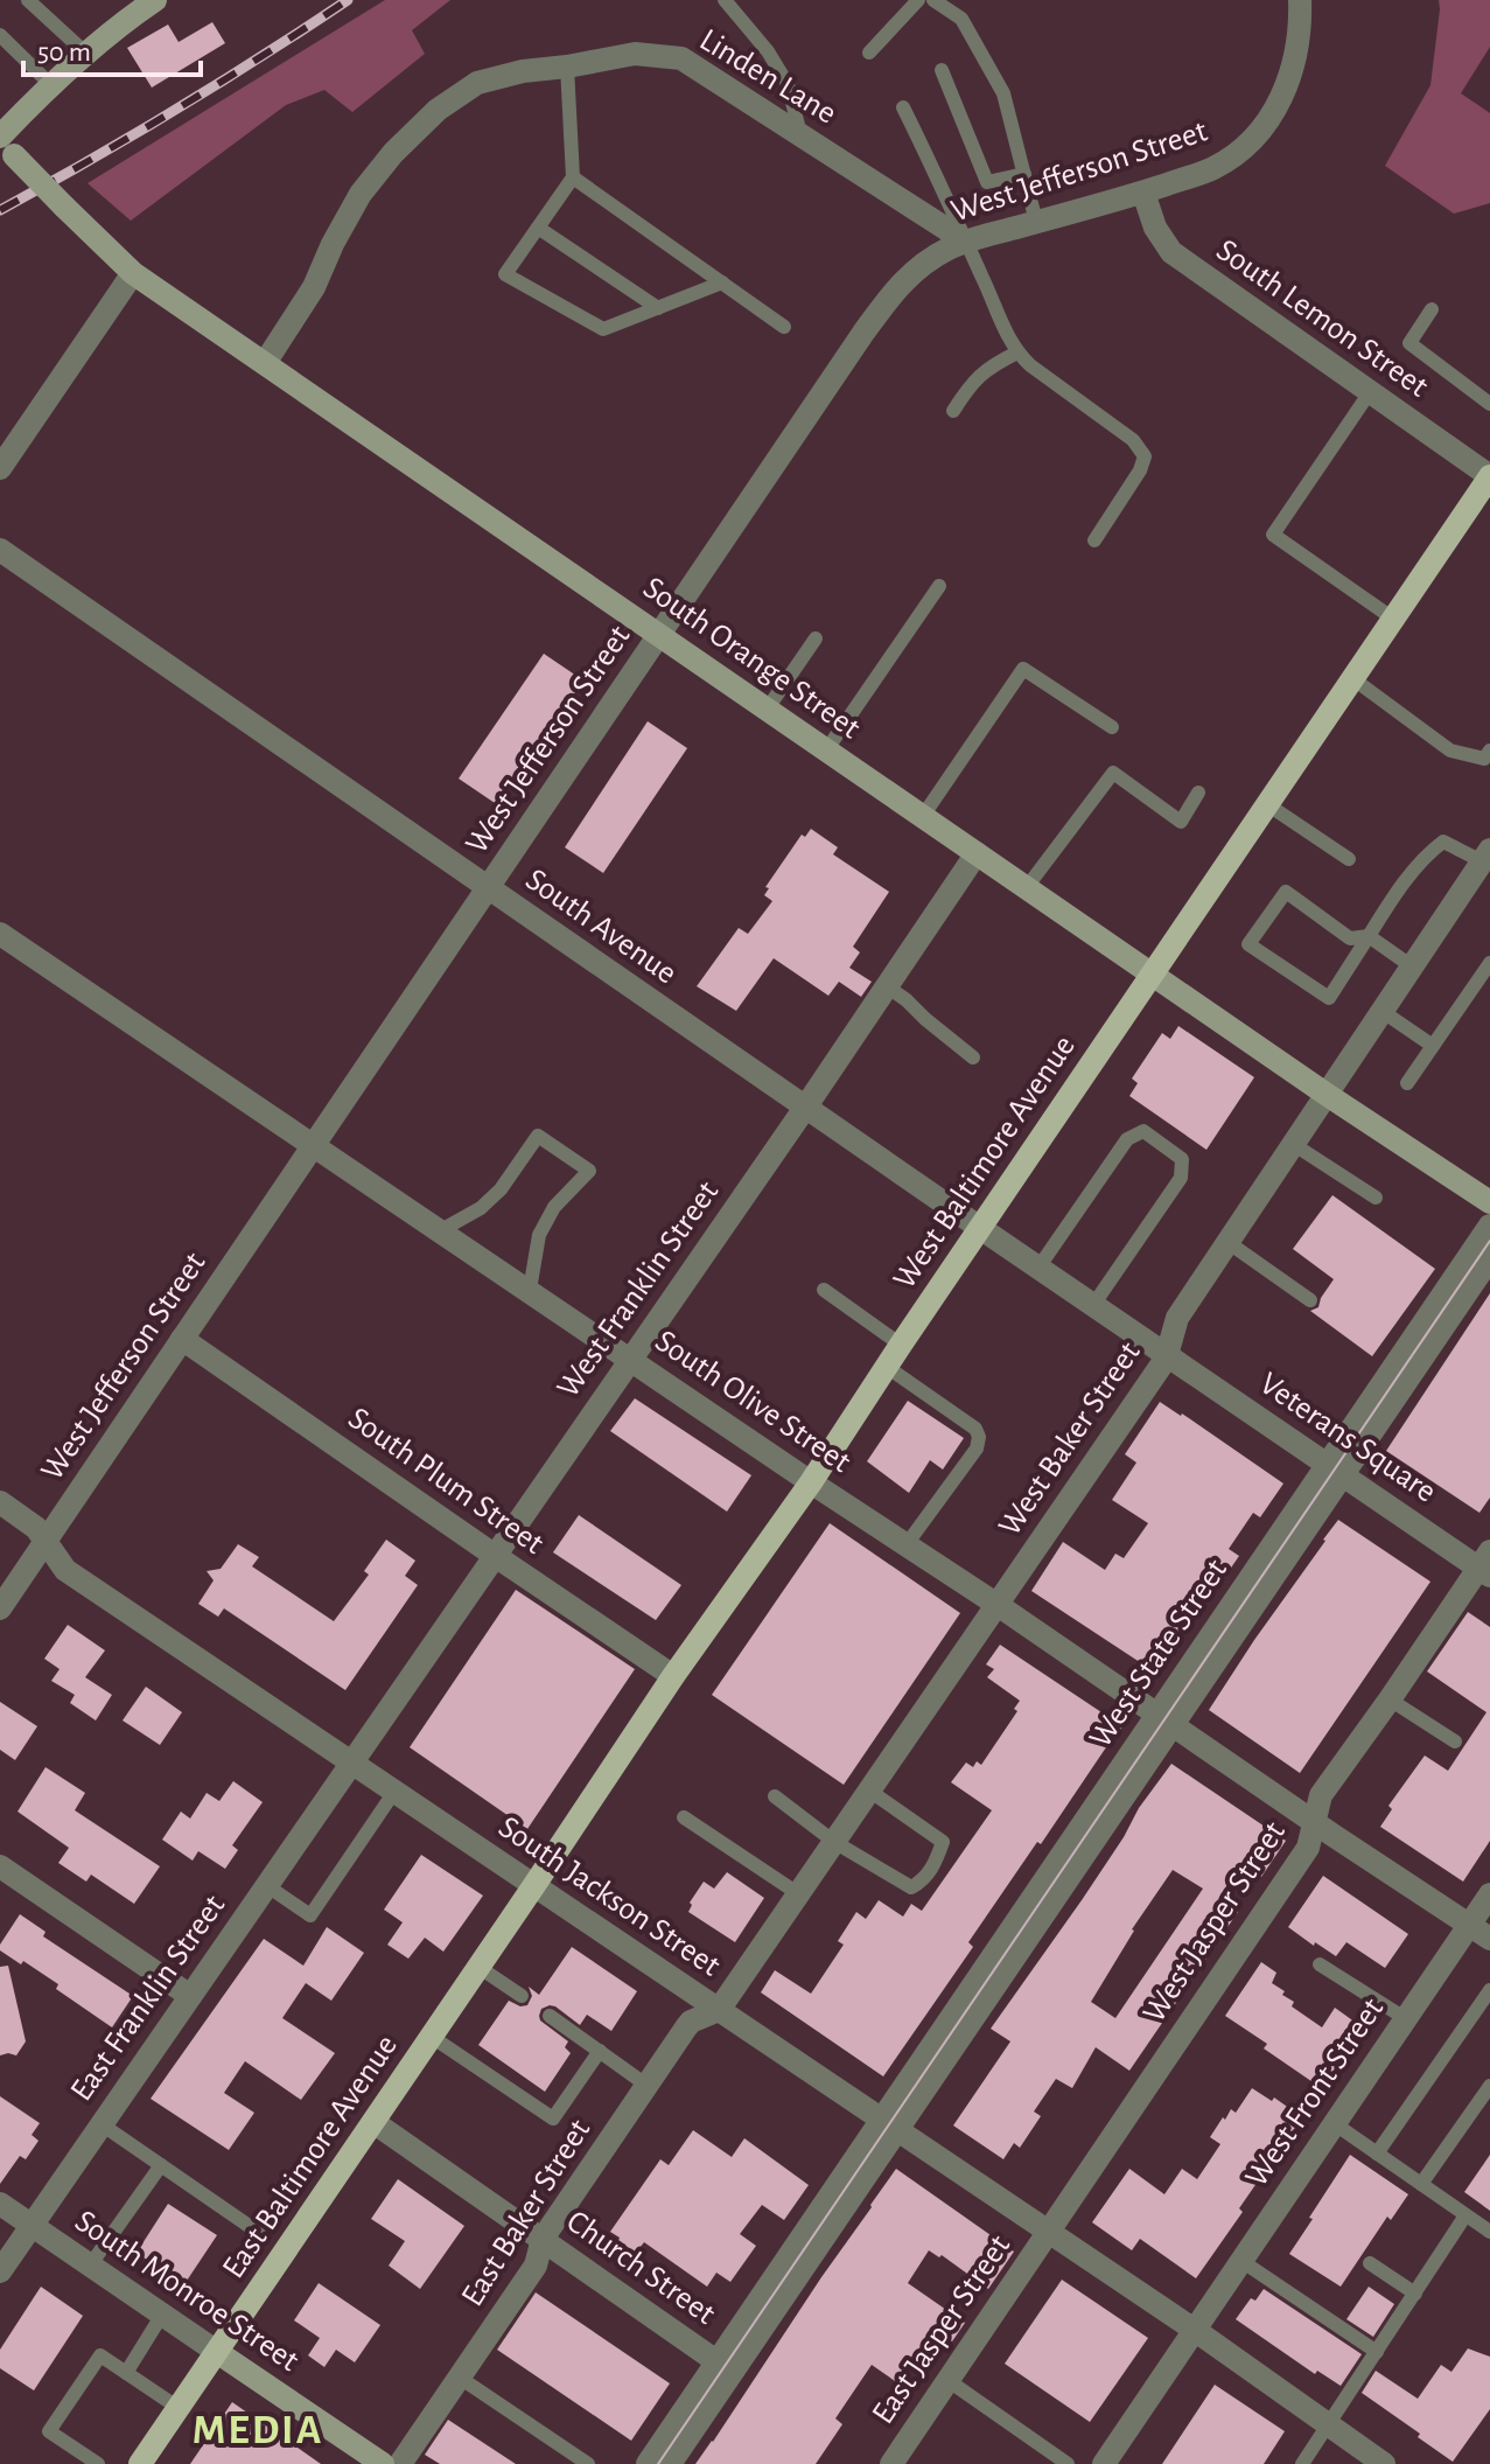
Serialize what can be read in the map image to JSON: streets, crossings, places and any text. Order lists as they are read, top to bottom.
{
  "streets": {
    "main road": [
      "South Orange Street",
      "West Baltimore Avenue",
      "East Baltimore Avenue",
      "South Monroe Street"
    ],
    "street": [
      "Linden Lane",
      "West Jefferson Street",
      "South Lemon Street",
      "South Avenue",
      "West Franklin Street",
      "South Olive Street",
      "Veterans Square",
      "West Baker Street",
      "South Plum Street",
      "West State Street",
      "South Jackson Street",
      "West Jasper Street",
      "East Franklin Street",
      "West Front Street",
      "East Baker Street",
      "Church Street",
      "East Jasper Street"
    ]
  },
  "crossings": [
    ["Linden Lane", "West Jefferson Street"],
    ["Linden Lane", "South Orange Street"],
    ["West Jefferson Street", "South Lemon Street"],
    ["West Jefferson Street", "South Orange Street"],
    ["West Jefferson Street", "South Avenue"],
    ["West Jefferson Street", "South Olive Street"],
    ["West Jefferson Street", "South Plum Street"],
    ["West Jefferson Street", "South Jackson Street"],
    ["South Lemon Street", "West Baltimore Avenue"],
    ["South Orange Street", "West Baltimore Avenue"],
    ["South Orange Street", "West Franklin Street"],
    ["South Orange Street", "West Baker Street"],
    ["South Avenue", "West Baltimore Avenue"],
    ["South Avenue", "West Franklin Street"],
    ["South Avenue", "Veterans Square"],
    ["South Avenue", "West Baker Street"],
    ["West Baltimore Avenue", "South Olive Street"],
    ["West Baltimore Avenue", "South Plum Street"],
    ["West Baltimore Avenue", "South Jackson Street"],
    ["West Baltimore Avenue", "East Baltimore Avenue"],
    ["West Franklin Street", "South Olive Street"],
    ["West Franklin Street", "South Plum Street"],
    ["West Franklin Street", "South Jackson Street"],
    ["West Franklin Street", "East Franklin Street"],
    ["South Olive Street", "West Baker Street"],
    ["South Olive Street", "West State Street"],
    ["South Olive Street", "West Jasper Street"],
    ["South Olive Street", "West Front Street"],
    ["Veterans Square", "West Baker Street"],
    ["Veterans Square", "West State Street"],
    ["Veterans Square", "West Jasper Street"],
    ["West Baker Street", "South Jackson Street"],
    ["West Baker Street", "East Baker Street"],
    ["West State Street", "South Jackson Street"],
    ["West State Street", "Church Street"],
    ["South Jackson Street", "West Jasper Street"],
    ["South Jackson Street", "East Franklin Street"],
    ["South Jackson Street", "West Front Street"],
    ["South Jackson Street", "East Baltimore Avenue"],
    ["South Jackson Street", "East Baker Street"],
    ["South Jackson Street", "East Jasper Street"],
    ["West Jasper Street", "East Jasper Street"],
    ["East Franklin Street", "South Monroe Street"],
    ["East Baltimore Avenue", "Church Street"],
    ["East Baltimore Avenue", "South Monroe Street"],
    ["East Baker Street", "Church Street"]
  ],
  "districts": ["MEDIA"],
  "scale_bar": "50 m"
}
